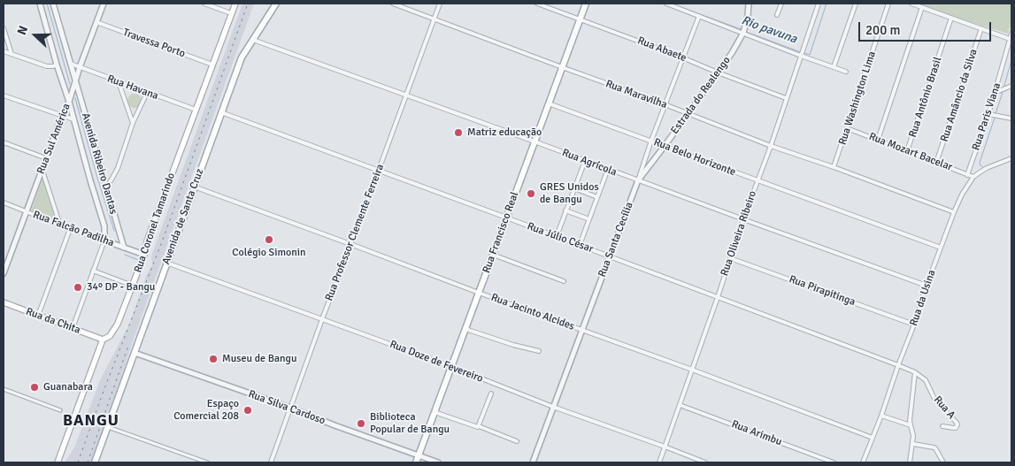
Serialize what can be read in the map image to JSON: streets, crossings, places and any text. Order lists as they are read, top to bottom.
{
  "streets": {
    "main road": [
      "Avenida de Santa Cruz",
      "Rua Coronel Tamarindo",
      "Rua Francisco Real",
      "Rua da Chita"
    ],
    "street": [
      "Travessa Porto",
      "Rua Abaete",
      "Rua Havana",
      "Rua Maravilha",
      "Estrada do Realengo",
      "Rua Amâncio da Silva",
      "Rua Antônio Brasil",
      "Rua Washington Lima",
      "Rua Paris Viana",
      "Rua Sul América",
      "Rua Mozart Bacelar",
      "Rua Belo Horizonte",
      "Rua Agrícola",
      "Avenida Ribeiro Dantas",
      "Rua Falcão Padilha",
      "Rua Professor Clemente Ferreira",
      "Rua Oliveira Ribeiro",
      "Rua Júlio César",
      "Rua Santa Cecília",
      "Rua Pirapitinga",
      "Rua da Usina",
      "Rua Jacinto Alcides",
      "Rua Doze de Fevereiro",
      "Rua Silva Cardoso",
      "Rua A",
      "Rua Arimbu"
    ]
  },
  "crossings": [
    ["Travessa Porto", "Rua Sul América"],
    ["Travessa Porto", "Rua Coronel Tamarindo"],
    ["Rua Abaete", "Estrada do Realengo"],
    ["Rua Abaete", "Rua Francisco Real"],
    ["Rua Abaete", "Rua Oliveira Ribeiro"],
    ["Rua Abaete", "Rua Santa Cecília"],
    ["Rua Havana", "Rua Sul América"],
    ["Rua Havana", "Avenida Ribeiro Dantas"],
    ["Rua Havana", "Rua Coronel Tamarindo"],
    ["Rua Maravilha", "Estrada do Realengo"],
    ["Rua Maravilha", "Rua Washington Lima"],
    ["Rua Maravilha", "Rua Professor Clemente Ferreira"],
    ["Rua Maravilha", "Rua Francisco Real"],
    ["Rua Maravilha", "Rua Oliveira Ribeiro"],
    ["Rua Maravilha", "Rua Santa Cecília"],
    ["Rua Maravilha", "Rua da Usina"],
    ["Estrada do Realengo", "Rua Belo Horizonte"],
    ["Estrada do Realengo", "Rua Agrícola"],
    ["Estrada do Realengo", "Rua Santa Cecília"],
    ["Rua Amâncio da Silva", "Rua Mozart Bacelar"],
    ["Rua Antônio Brasil", "Rua Mozart Bacelar"],
    ["Rua Washington Lima", "Rua Mozart Bacelar"],
    ["Rua Paris Viana", "Rua Mozart Bacelar"],
    ["Rua Sul América", "Avenida Ribeiro Dantas"],
    ["Rua Sul América", "Rua Falcão Padilha"],
    ["Rua Mozart Bacelar", "Rua da Usina"],
    ["Rua Belo Horizonte", "Rua Francisco Real"],
    ["Rua Belo Horizonte", "Rua Oliveira Ribeiro"],
    ["Rua Belo Horizonte", "Rua Santa Cecília"],
    ["Rua Belo Horizonte", "Rua da Usina"],
    ["Rua Agrícola", "Avenida de Santa Cruz"],
    ["Rua Agrícola", "Rua Professor Clemente Ferreira"],
    ["Rua Agrícola", "Rua Francisco Real"],
    ["Rua Agrícola", "Rua Oliveira Ribeiro"],
    ["Rua Agrícola", "Rua Santa Cecília"],
    ["Rua Agrícola", "Rua da Usina"],
    ["Avenida Ribeiro Dantas", "Rua Falcão Padilha"],
    ["Avenida de Santa Cruz", "Rua Júlio César"],
    ["Avenida de Santa Cruz", "Rua Jacinto Alcides"],
    ["Avenida de Santa Cruz", "Rua Doze de Fevereiro"],
    ["Avenida de Santa Cruz", "Rua Silva Cardoso"],
    ["Rua Coronel Tamarindo", "Rua Falcão Padilha"],
    ["Rua Coronel Tamarindo", "Rua da Chita"],
    ["Rua Professor Clemente Ferreira", "Rua Júlio César"],
    ["Rua Professor Clemente Ferreira", "Rua Jacinto Alcides"],
    ["Rua Professor Clemente Ferreira", "Rua Doze de Fevereiro"],
    ["Rua Professor Clemente Ferreira", "Rua Silva Cardoso"],
    ["Rua Francisco Real", "Rua Júlio César"],
    ["Rua Francisco Real", "Rua Jacinto Alcides"],
    ["Rua Francisco Real", "Rua Doze de Fevereiro"],
    ["Rua Francisco Real", "Rua Silva Cardoso"],
    ["Rua Oliveira Ribeiro", "Rua Júlio César"],
    ["Rua Oliveira Ribeiro", "Rua Pirapitinga"],
    ["Rua Oliveira Ribeiro", "Rua Jacinto Alcides"],
    ["Rua Oliveira Ribeiro", "Rua Doze de Fevereiro"],
    ["Rua Oliveira Ribeiro", "Rua Arimbu"],
    ["Rua Júlio César", "Rua Santa Cecília"],
    ["Rua Júlio César", "Rua da Usina"],
    ["Rua Júlio César", "Rua A"],
    ["Rua Santa Cecília", "Rua Jacinto Alcides"],
    ["Rua Santa Cecília", "Rua Doze de Fevereiro"],
    ["Rua Pirapitinga", "Rua da Usina"],
    ["Rua da Usina", "Rua Jacinto Alcides"],
    ["Rua da Usina", "Rua A"]
  ],
  "districts": ["BANGU"],
  "water": ["Rio pavuna"],
  "places": [
    "Matriz educação",
    "GRES Unidos de Bangu",
    "Colégio Simonin",
    "34º DP - Bangu",
    "Museu de Bangu",
    "Guanabara",
    "Espaço Comercial 208",
    "Biblioteca Popular de Bangu"
  ],
  "scale_bar": "200 m",
  "north": "left"
}
